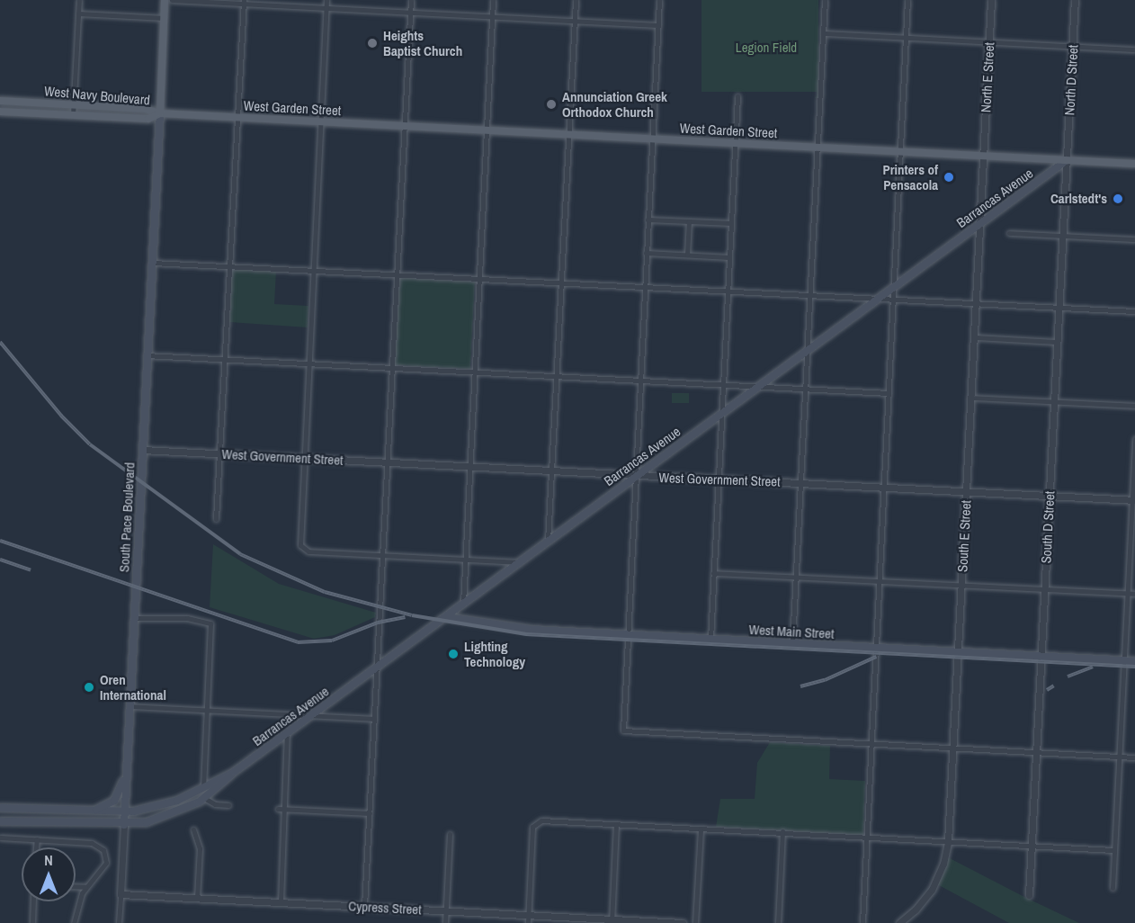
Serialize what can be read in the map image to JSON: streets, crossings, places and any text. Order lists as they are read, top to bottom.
{
  "streets": {
    "main road": [
      "West Navy Boulevard",
      "West Garden Street",
      "Barrancas Avenue",
      "South Pace Boulevard",
      "West Main Street"
    ],
    "street": [
      "North E Street",
      "North D Street",
      "West Government Street",
      "South D Street",
      "South E Street",
      "Cypress Street"
    ]
  },
  "crossings": [
    ["North E Street", "West Garden Street"],
    ["North E Street", "South E Street"],
    ["North D Street", "West Garden Street"],
    ["North D Street", "Barrancas Avenue"],
    ["North D Street", "South D Street"],
    ["West Navy Boulevard", "West Garden Street"],
    ["West Navy Boulevard", "South Pace Boulevard"],
    ["West Garden Street", "Barrancas Avenue"],
    ["West Garden Street", "South Pace Boulevard"],
    ["West Garden Street", "South D Street"],
    ["West Garden Street", "South E Street"],
    ["Barrancas Avenue", "West Government Street"],
    ["Barrancas Avenue", "South Pace Boulevard"],
    ["Barrancas Avenue", "South D Street"],
    ["Barrancas Avenue", "South E Street"],
    ["Barrancas Avenue", "West Main Street"],
    ["West Government Street", "South Pace Boulevard"],
    ["West Government Street", "South D Street"],
    ["West Government Street", "South E Street"],
    ["South Pace Boulevard", "Cypress Street"],
    ["South D Street", "West Main Street"],
    ["South E Street", "West Main Street"]
  ],
  "parks": ["Legion Field"],
  "places": [
    "Heights Baptist Church",
    "Annunciation Greek Orthodox Church",
    "Printers of Pensacola",
    "Carlstedt's",
    "Lighting Technology",
    "Oren International"
  ],
  "north": "top"
}
